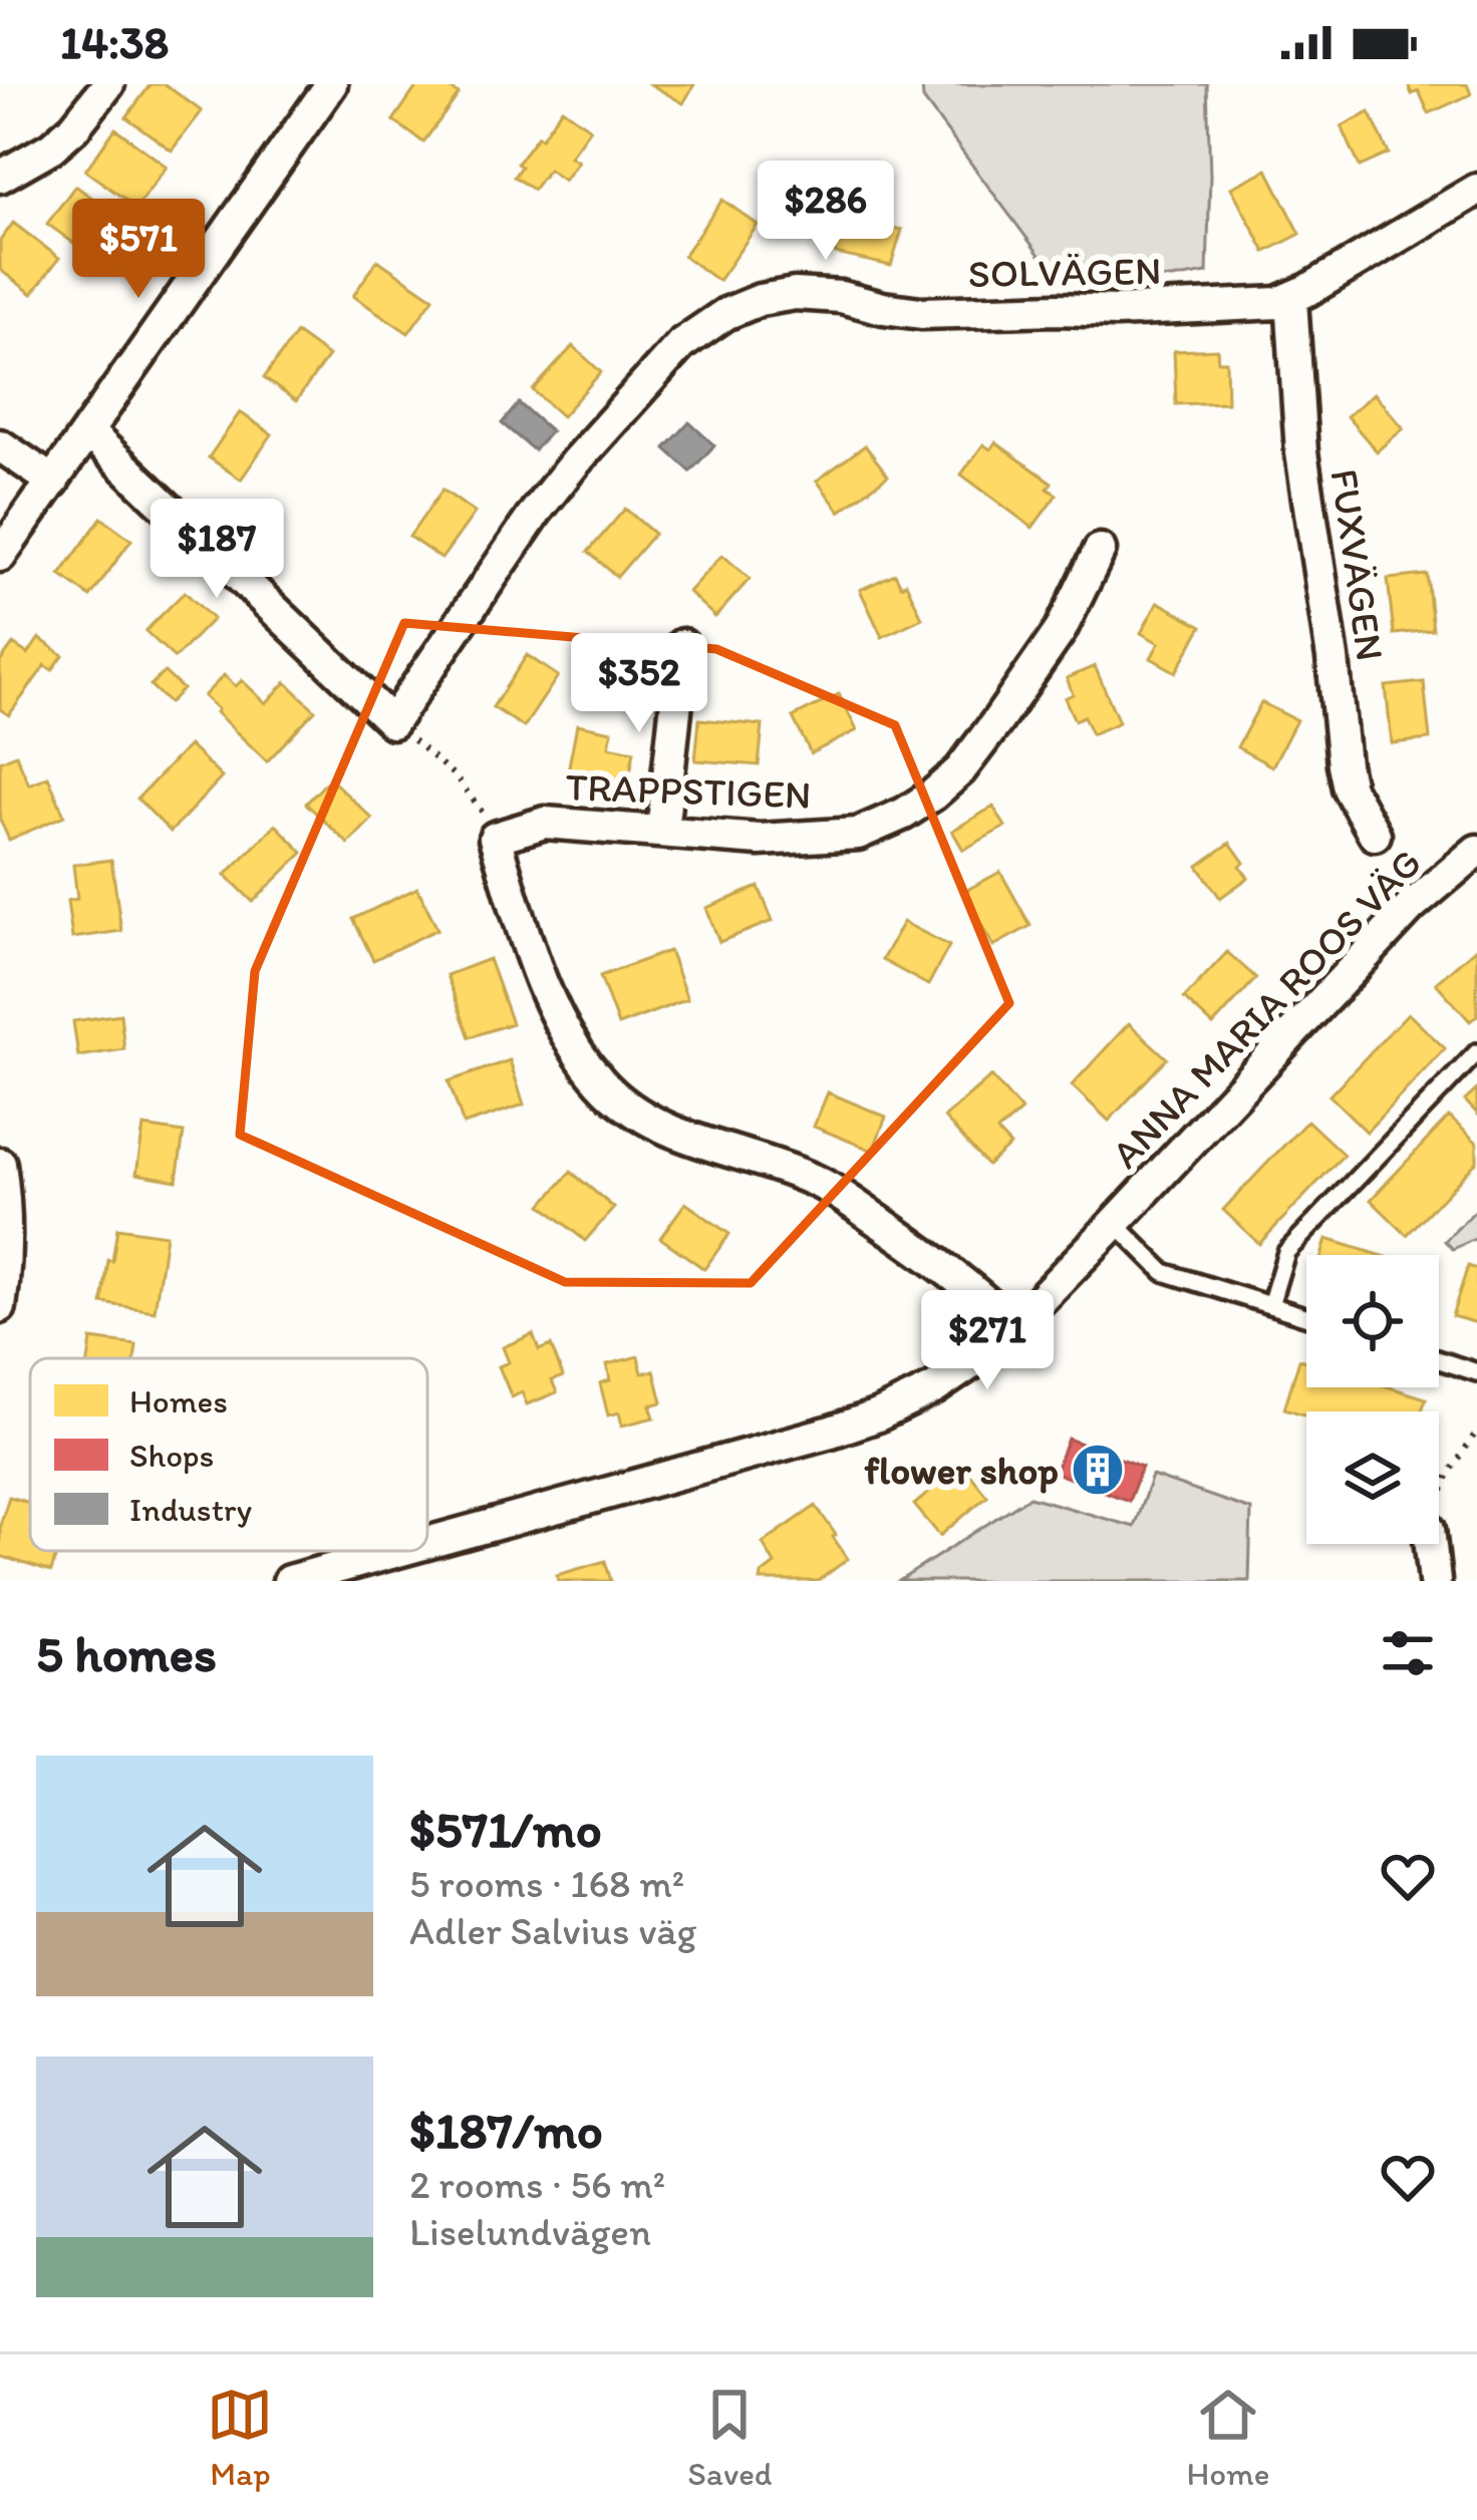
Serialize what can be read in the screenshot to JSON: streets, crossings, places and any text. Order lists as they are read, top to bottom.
{
  "streets": {
    "street": [
      "SOLVÄGEN",
      "FUXVÄGEN",
      "TRAPPSTIGEN",
      "ANNA MARIA ROOS VÄG"
    ]
  },
  "crossings": [
    ["SOLVÄGEN", "FUXVÄGEN"]
  ],
  "places": {
    "building": ["flower shop"]
  },
  "legend": ["Homes", "Shops", "Industry"],
  "page": {
    "status": "14:38",
    "price": [
      "$286",
      "$571",
      "$187",
      "$352",
      "$271"
    ],
    "heading": "5 homes",
    "list": [
      {
        "name": "$571/mo",
        "note": "5 rooms · 168 m² · Adler Salvius väg"
      },
      {
        "name": "$187/mo",
        "note": "2 rooms · 56 m² · Liselundvägen"
      }
    ],
    "tabs": ["Map", "Saved", "Home"]
  }
}
